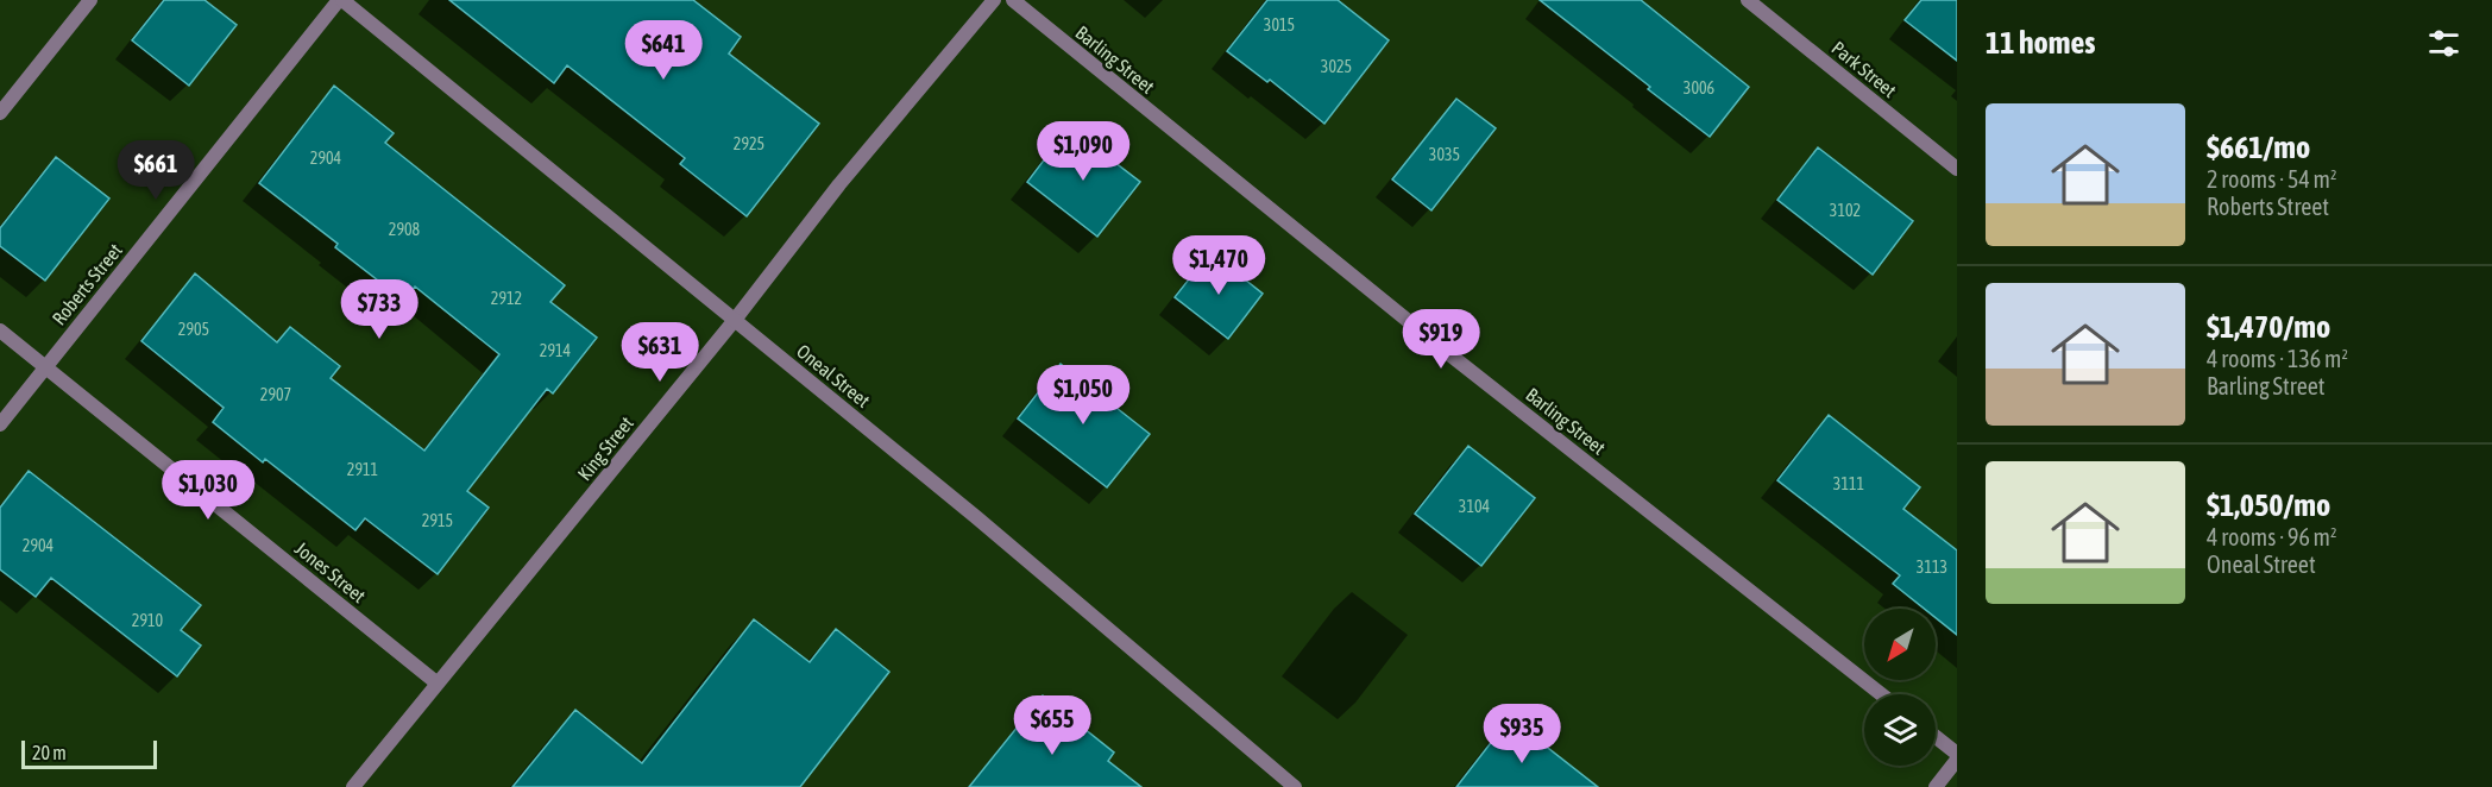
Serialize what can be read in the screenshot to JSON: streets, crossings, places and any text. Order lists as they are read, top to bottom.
{
  "streets": {
    "street": [
      "Barling Street",
      "Park Street",
      "Roberts Street",
      "Oneal Street",
      "King Street",
      "Jones Street"
    ]
  },
  "crossings": [
    ["Roberts Street", "Oneal Street"],
    ["Roberts Street", "Jones Street"],
    ["Oneal Street", "King Street"],
    ["King Street", "Jones Street"]
  ],
  "house_numbers": [
    "3015",
    "3025",
    "3006",
    "2925",
    "3035",
    "2904",
    "3102",
    "2908",
    "2912",
    "2905",
    "2914",
    "2907",
    "2911",
    "3111",
    "3104",
    "2915",
    "2904",
    "3113",
    "2910"
  ],
  "scale_bar": "20 m",
  "north": "bottom left",
  "page": {
    "heading": "11 homes",
    "price": [
      "$641",
      "$1,090",
      "$661",
      "$1,470",
      "$733",
      "$919",
      "$631",
      "$1,050",
      "$1,030",
      "$655",
      "$935"
    ],
    "list": [
      {
        "name": "$661/mo",
        "note": "2 rooms · 54 m² · Roberts Street"
      },
      {
        "name": "$1,470/mo",
        "note": "4 rooms · 136 m² · Barling Street"
      },
      {
        "name": "$1,050/mo",
        "note": "4 rooms · 96 m² · Oneal Street"
      }
    ],
    "scale": "20 m"
  }
}
